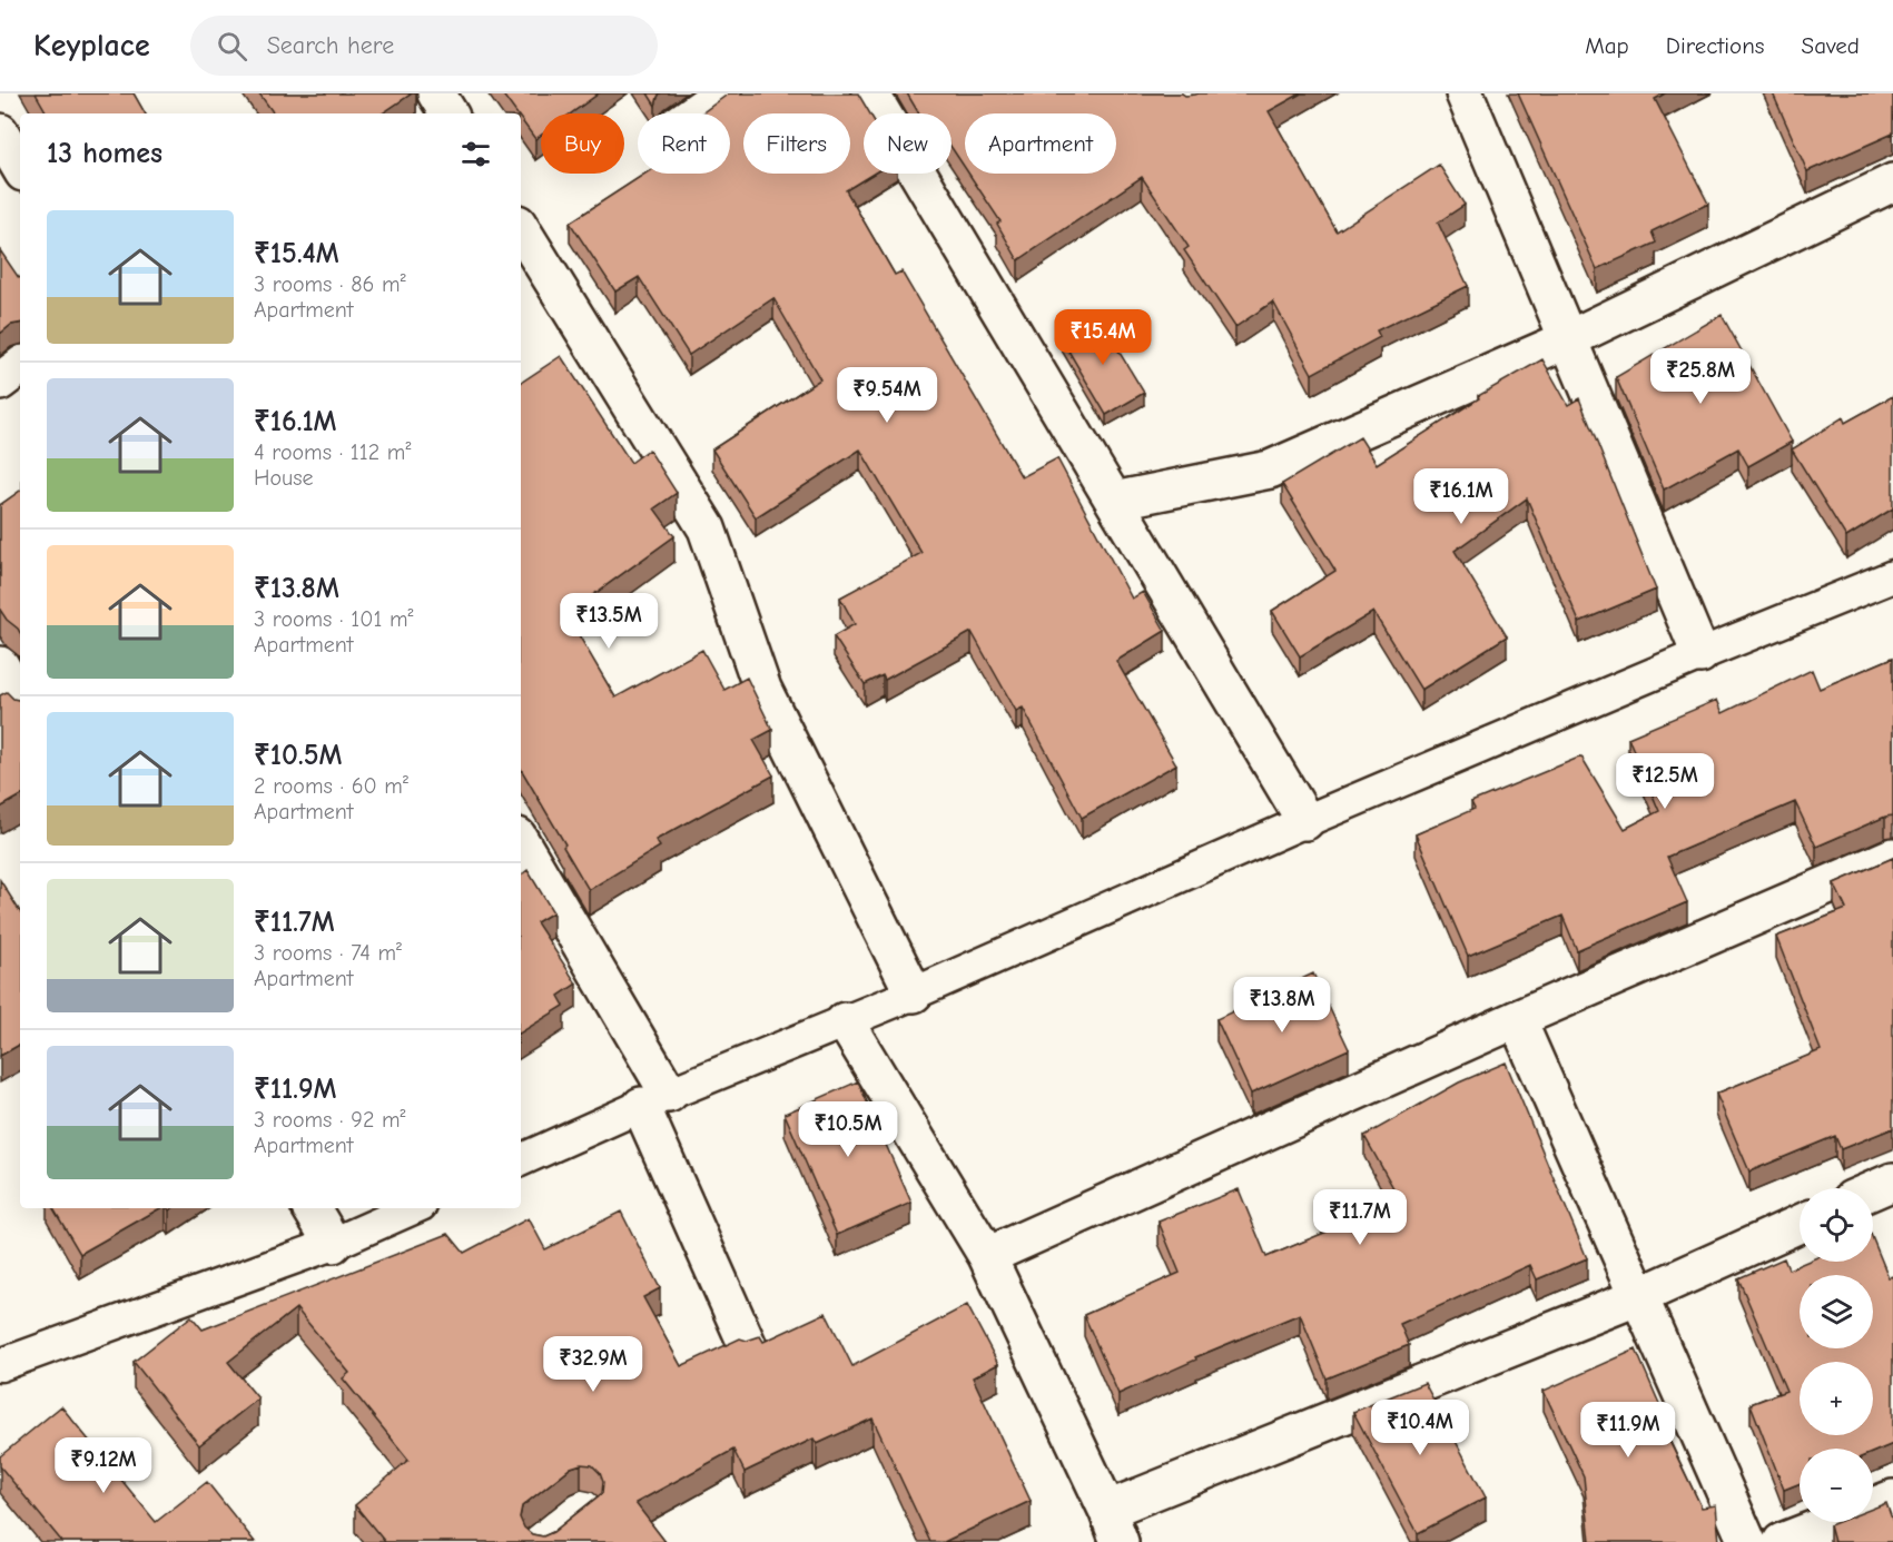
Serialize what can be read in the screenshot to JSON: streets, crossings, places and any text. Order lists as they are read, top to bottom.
{
  "page": {
    "header": "Keyplace",
    "search": "Search here",
    "nav": ["Map", "Directions", "Saved"],
    "chip": [
      "Buy",
      "Rent",
      "Filters",
      "New",
      "Apartment"
    ],
    "heading": "13 homes",
    "list": [
      {
        "name": "₹15.4M",
        "note": "3 rooms · 86 m² · Apartment"
      },
      {
        "name": "₹16.1M",
        "note": "4 rooms · 112 m² · House"
      },
      {
        "name": "₹13.8M",
        "note": "3 rooms · 101 m² · Apartment"
      },
      {
        "name": "₹10.5M",
        "note": "2 rooms · 60 m² · Apartment"
      },
      {
        "name": "₹11.7M",
        "note": "3 rooms · 74 m² · Apartment"
      },
      {
        "name": "₹11.9M",
        "note": "3 rooms · 92 m² · Apartment"
      }
    ],
    "price": [
      "₹15.4M",
      "₹25.8M",
      "₹9.54M",
      "₹16.1M",
      "₹13.5M",
      "₹12.5M",
      "₹13.8M",
      "₹10.5M",
      "₹11.7M",
      "₹32.9M",
      "₹10.4M",
      "₹11.9M",
      "₹9.12M"
    ],
    "map_buttons": ["+", "−"]
  }
}
